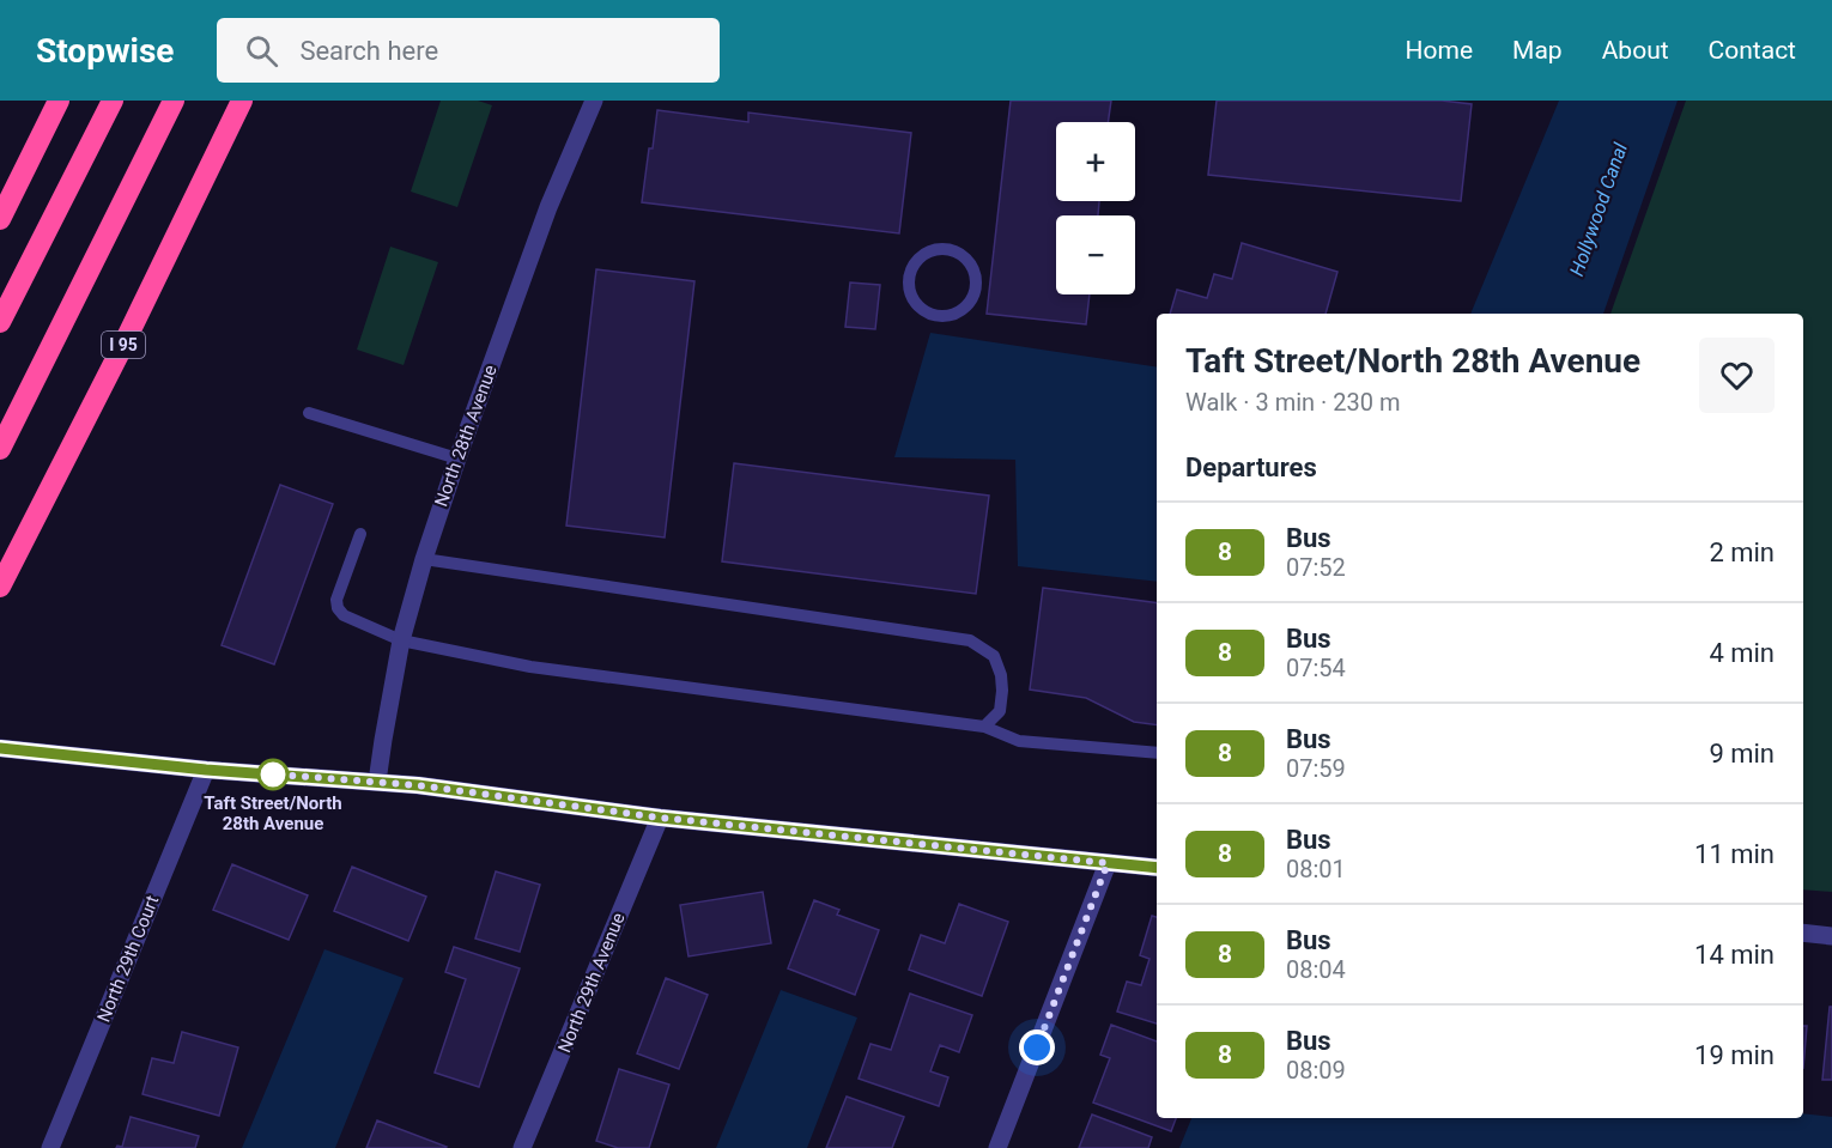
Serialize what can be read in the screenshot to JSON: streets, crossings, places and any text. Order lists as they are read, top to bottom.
{
  "streets": {
    "highway": ["I 95"],
    "street": ["North 28th Avenue", "North 29th Court", "North 29th Avenue"]
  },
  "water": ["Hollywood Canal"],
  "places": ["Taft Street/North 28th Avenue"],
  "lines": ["bus line 8"],
  "page": {
    "header": "Stopwise",
    "search": "Search here",
    "nav": [
      "Home",
      "Map",
      "About",
      "Contact"
    ],
    "map_buttons": ["+", "−"],
    "heading": [
      ["Taft Street/North 28th Avenue", "Walk · 3 min · 230 m"],
      "Departures"
    ],
    "list": [
      {
        "mark": "8",
        "name": "Bus",
        "note": "07:52",
        "value": "2 min"
      },
      {
        "mark": "8",
        "name": "Bus",
        "note": "07:54",
        "value": "4 min"
      },
      {
        "mark": "8",
        "name": "Bus",
        "note": "07:59",
        "value": "9 min"
      },
      {
        "mark": "8",
        "name": "Bus",
        "note": "08:01",
        "value": "11 min"
      },
      {
        "mark": "8",
        "name": "Bus",
        "note": "08:04",
        "value": "14 min"
      },
      {
        "mark": "8",
        "name": "Bus",
        "note": "08:09",
        "value": "19 min"
      }
    ]
  }
}
